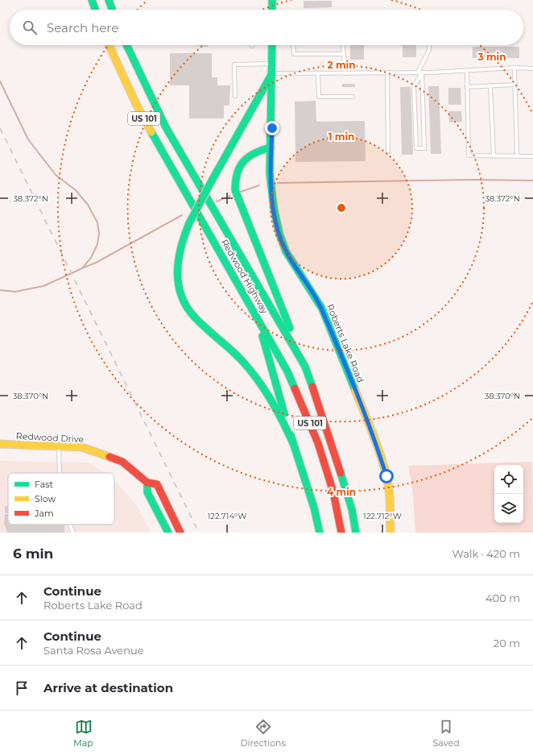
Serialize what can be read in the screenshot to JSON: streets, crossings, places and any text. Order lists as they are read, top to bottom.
{
  "streets": {
    "main road": [
      "US 101",
      "Redwood Highway",
      "Roberts Lake Road",
      "Redwood Drive"
    ]
  },
  "legend": ["Fast", "Slow", "Jam"],
  "page": {
    "search": "Search here",
    "heading": ["6 min", "Walk · 420 m"],
    "list": [
      ["Continue", "Roberts Lake Road", "400 m"],
      ["Continue", "Santa Rosa Avenue", "20 m"],
      "Arrive at destination"
    ],
    "nav": ["Map", "Directions", "Saved"]
  },
  "coordinates": [
    "38.372°N",
    "38.370°N",
    "122.714°W",
    "122.712°W"
  ],
  "rings": [
    "3 min",
    "2 min",
    "1 min",
    "4 min"
  ]
}
